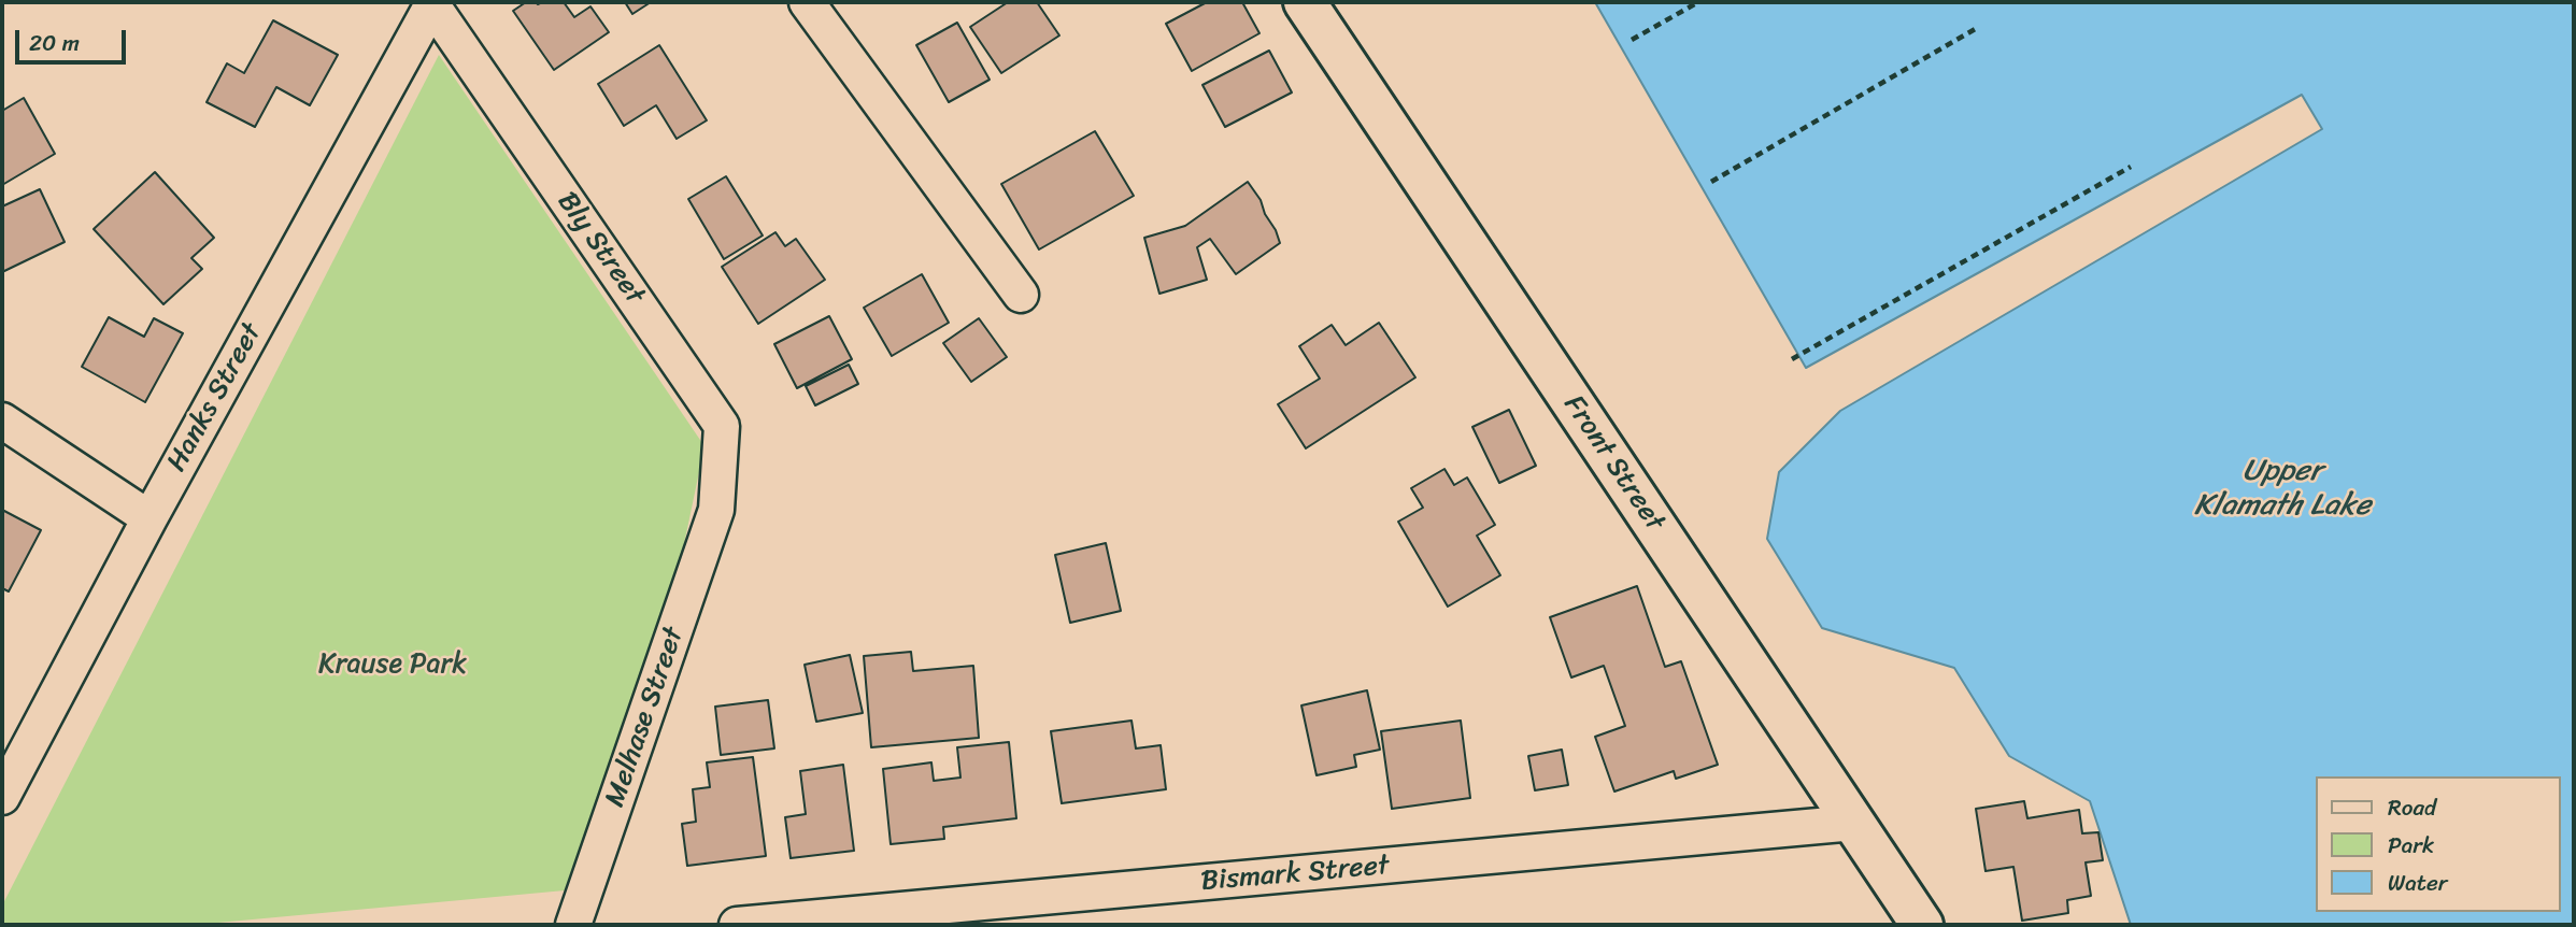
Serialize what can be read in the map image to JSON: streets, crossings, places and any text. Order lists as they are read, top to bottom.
{
  "streets": {
    "street": [
      "Bly Street",
      "Hanks Street",
      "Front Street",
      "Melhase Street",
      "Bismark Street"
    ]
  },
  "crossings": [
    ["Bly Street", "Hanks Street"],
    ["Bly Street", "Melhase Street"],
    ["Front Street", "Bismark Street"]
  ],
  "water": ["Upper Klamath Lake"],
  "parks": ["Krause Park"],
  "legend": ["Road", "Park", "Water"],
  "scale_bar": "20 m"
}
